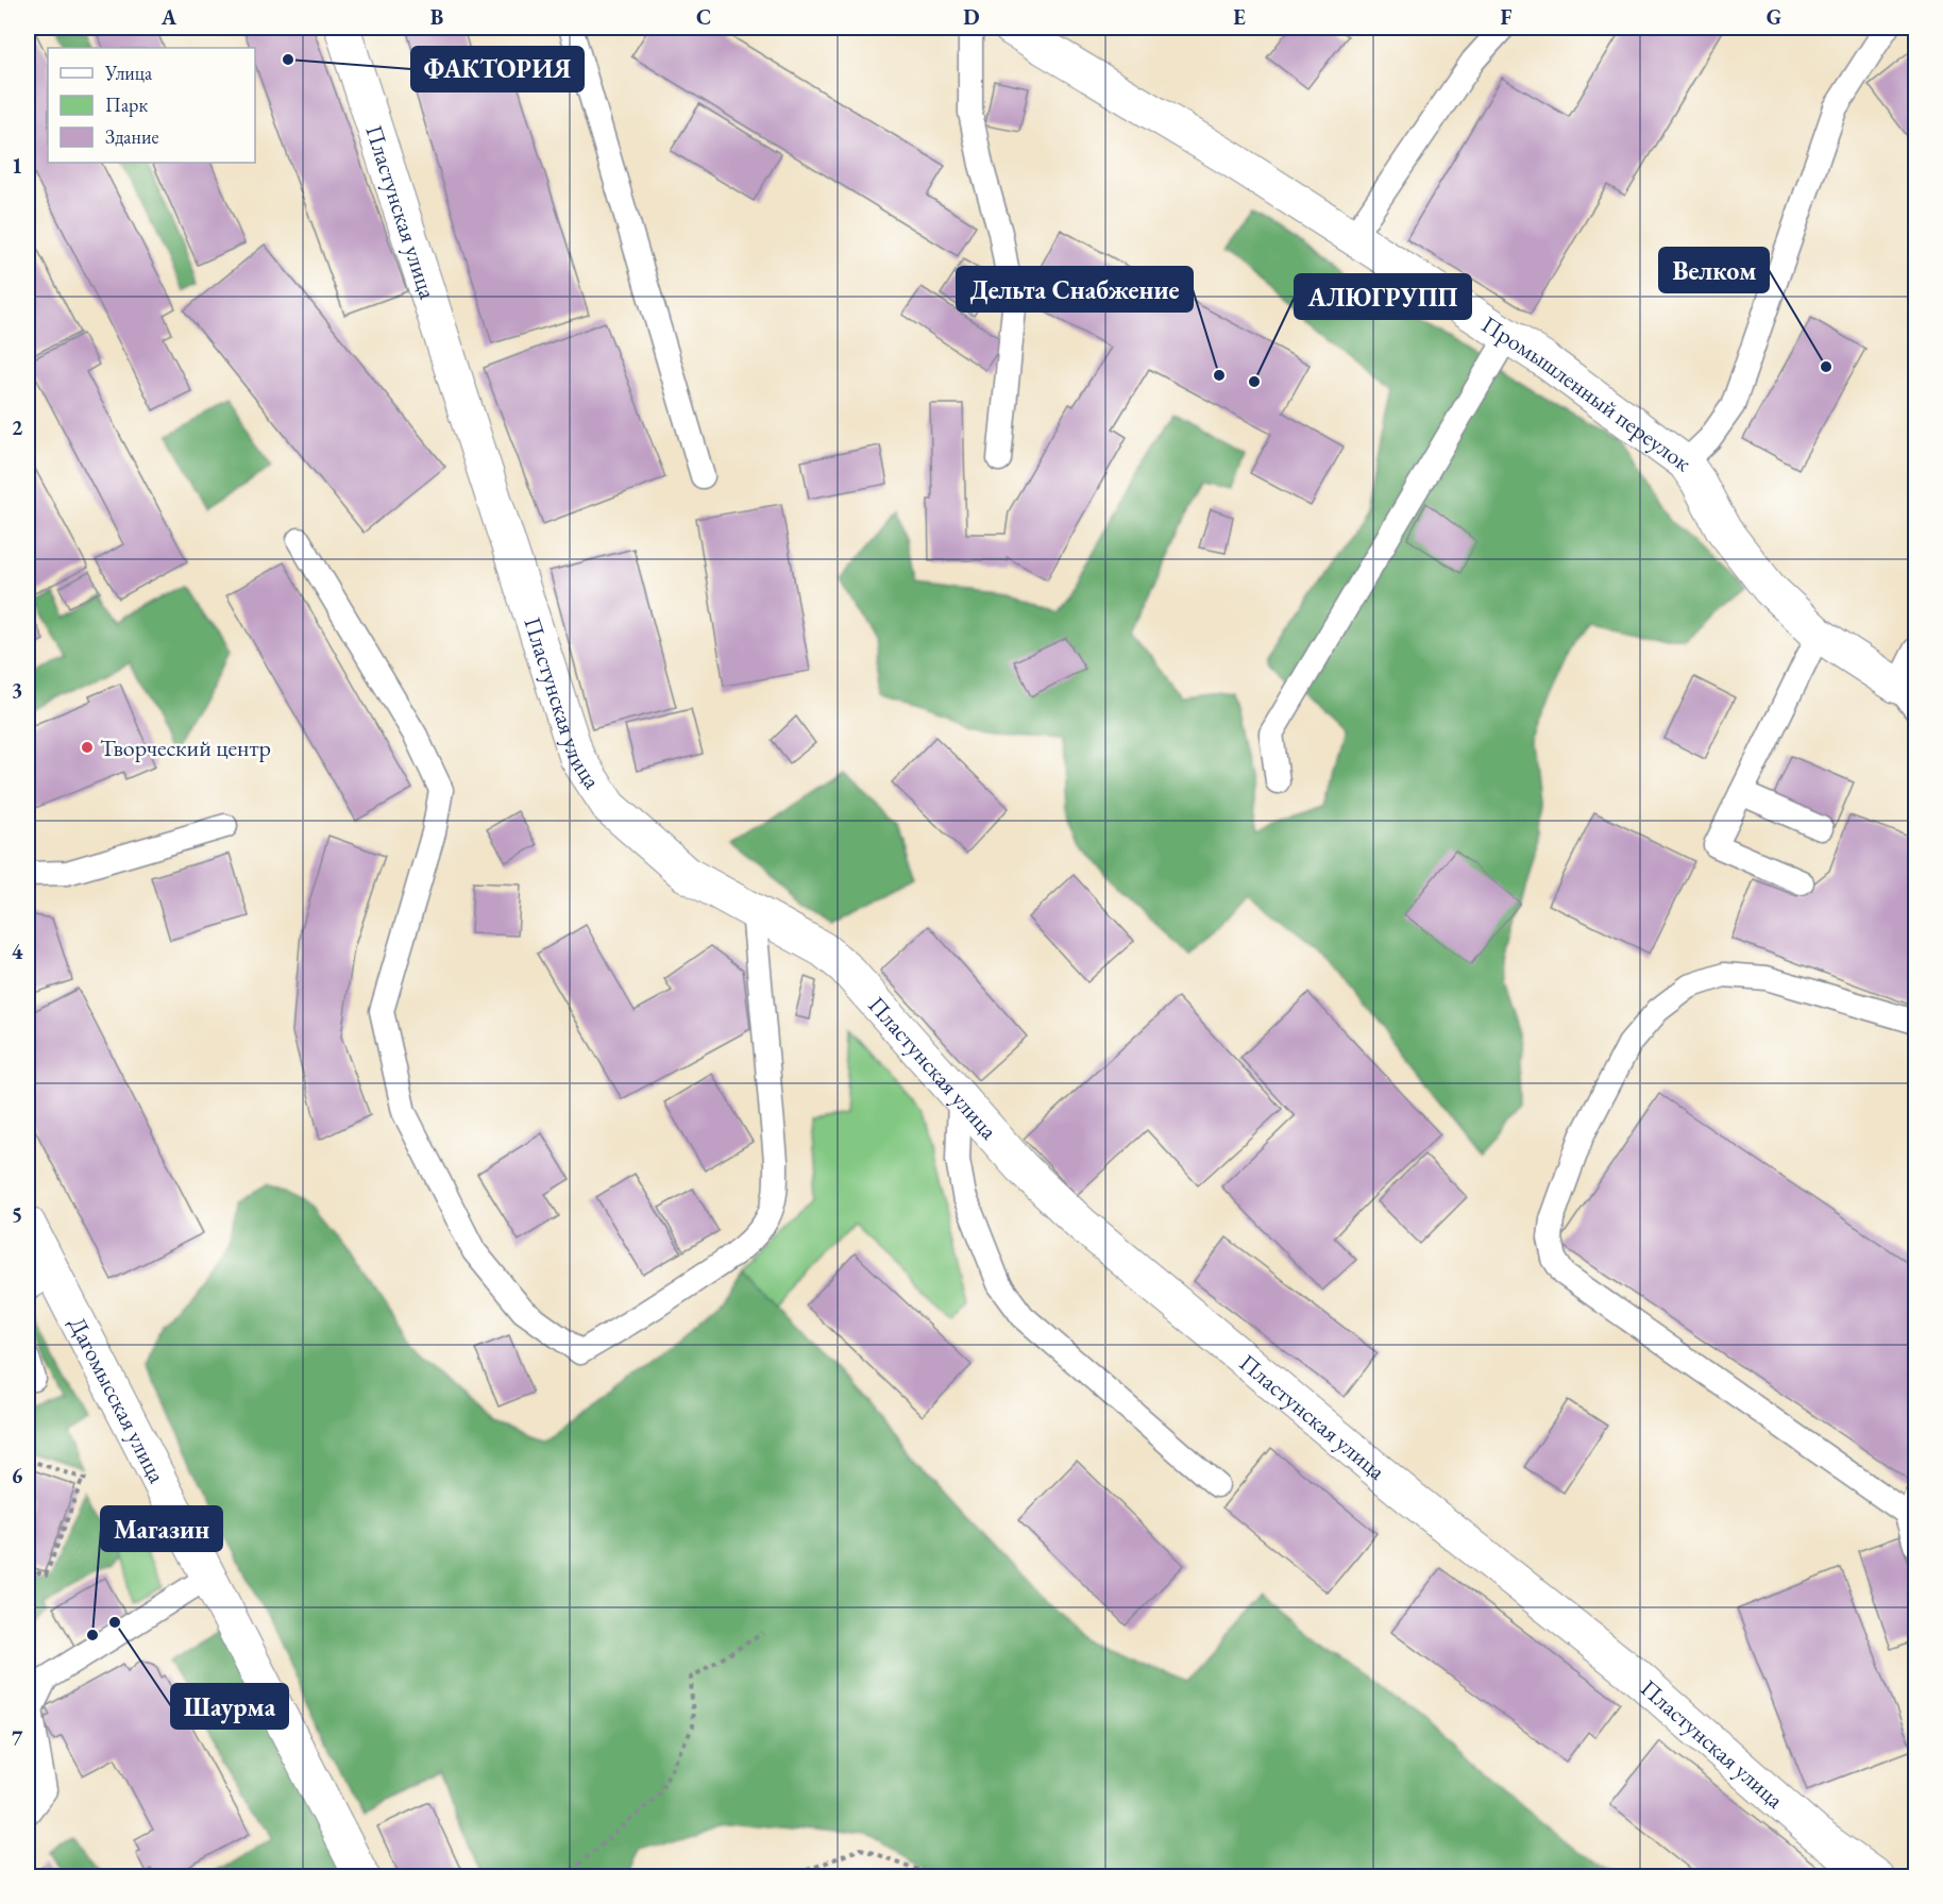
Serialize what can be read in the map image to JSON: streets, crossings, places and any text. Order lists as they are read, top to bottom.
{
  "streets": {
    "street": ["Пластунская улица", "Промышленный переулок", "Дагомысская улица"]
  },
  "places": [
    "ФАКТОРИЯ",
    "Велком",
    "Дельта Снабжение",
    "АЛЮГРУПП",
    "Творческий центр",
    "Шаурма",
    "Магазин"
  ],
  "legend": ["Улица", "Парк", "Здание"],
  "grid": {
    "columns": [
      "A",
      "B",
      "C",
      "D",
      "E",
      "F",
      "G"
    ],
    "rows": [
      "1",
      "2",
      "3",
      "4",
      "5",
      "6",
      "7"
    ]
  }
}
